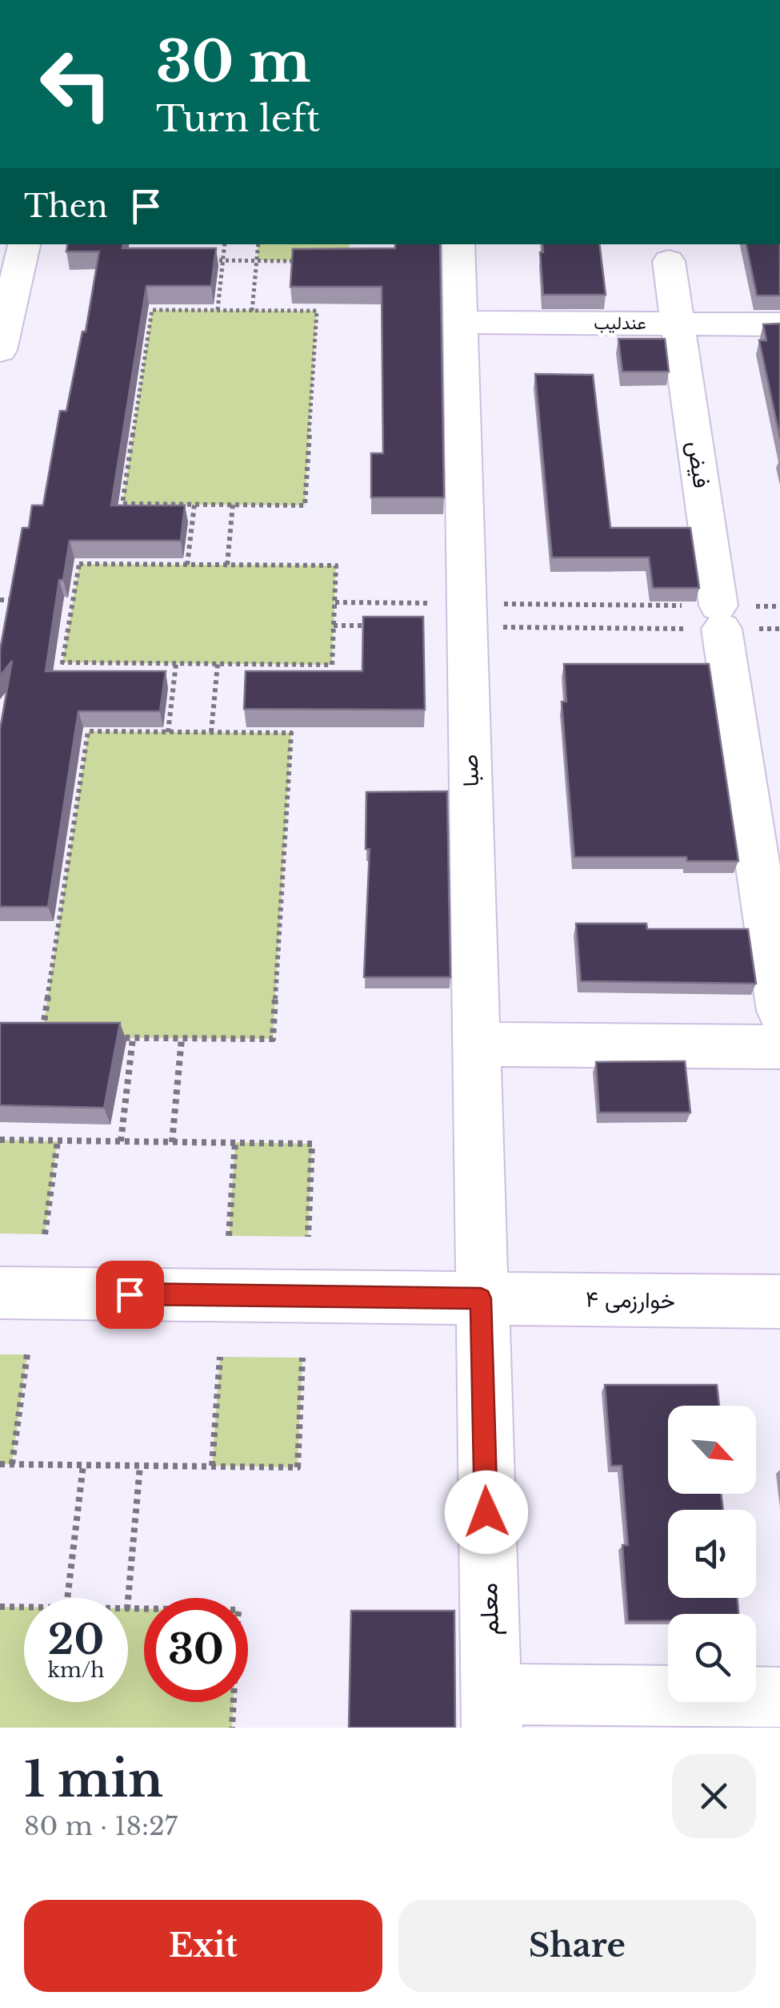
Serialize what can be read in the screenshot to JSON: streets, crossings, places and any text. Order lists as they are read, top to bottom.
{
  "streets": {
    "street": [
      "عندلیب",
      "فیض",
      "صبا",
      "خوارزمی ۴",
      "معلم"
    ]
  },
  "crossings": [
    ["عندلیب", "فیض"],
    ["عندلیب", "صبا"],
    ["صبا", "خوارزمی ۴"],
    ["صبا", "معلم"],
    ["خوارزمی ۴", "معلم"]
  ],
  "north": "bottom right",
  "page": {
    "turn": ["30 m", "Turn left"],
    "then": "Then",
    "speed": "20 km/h",
    "limit": "30",
    "heading": ["1 min", "80 m · 18:27"],
    "buttons": ["Exit", "Share"]
  }
}
